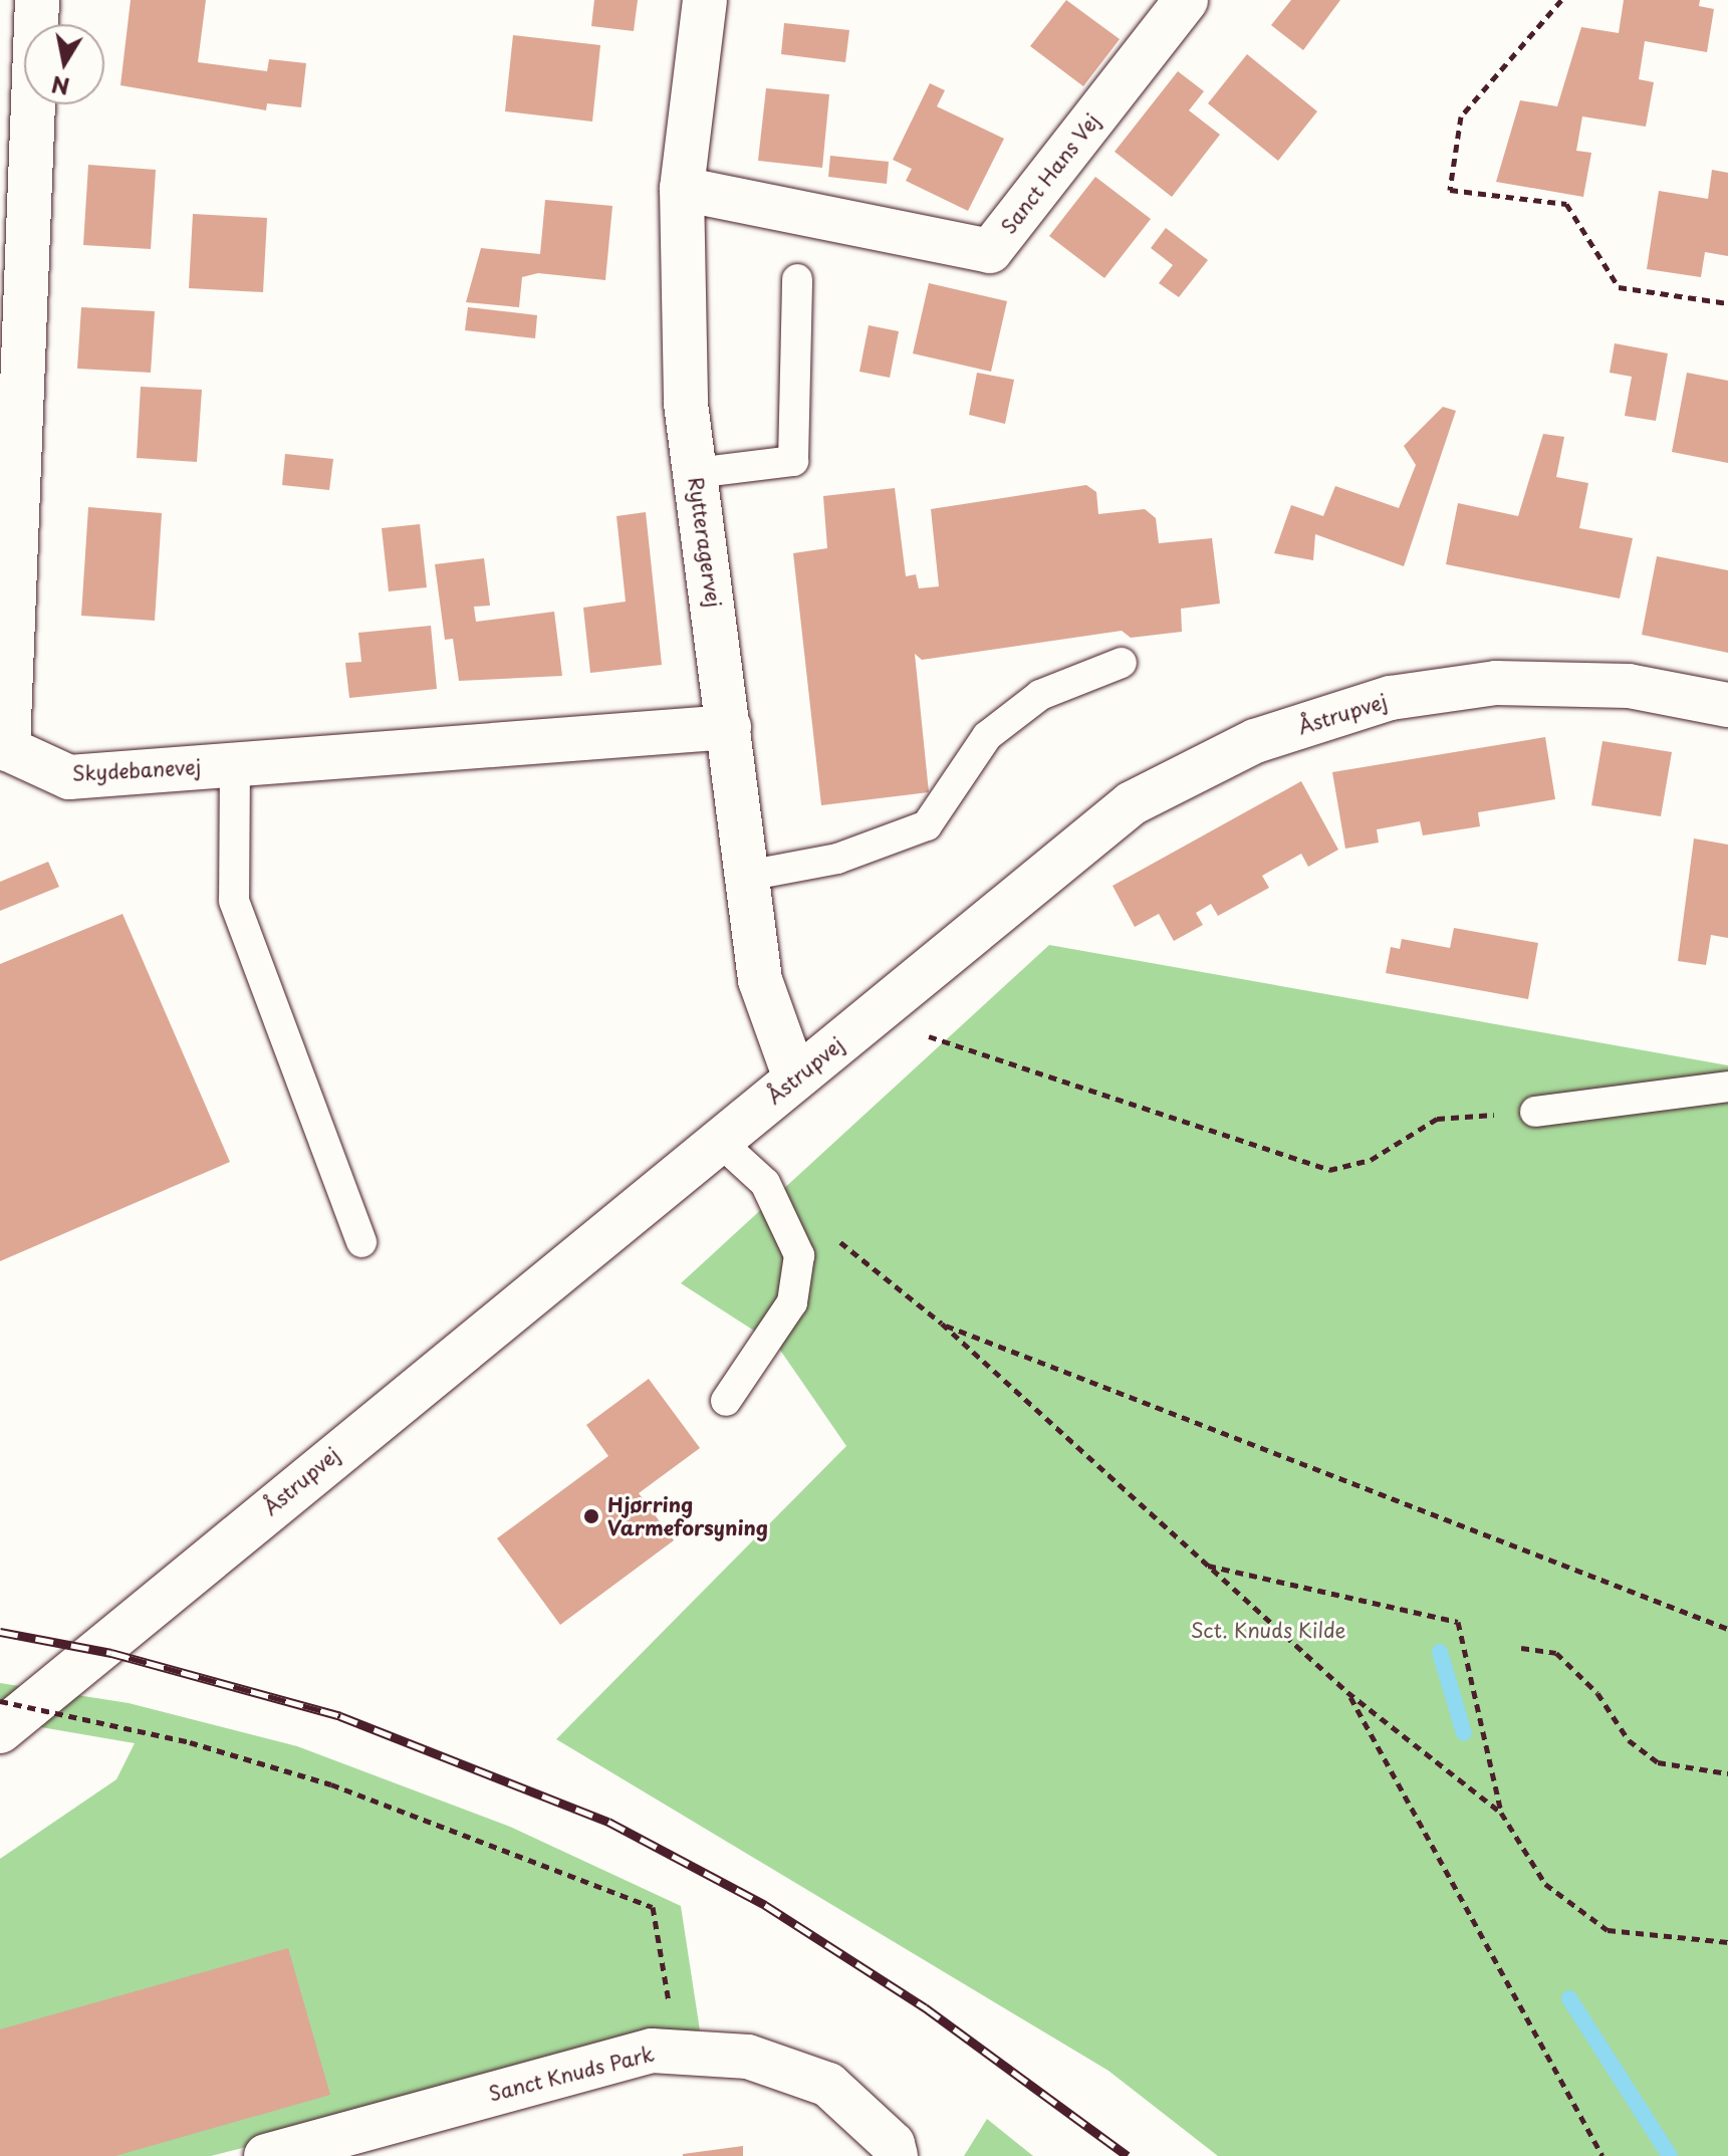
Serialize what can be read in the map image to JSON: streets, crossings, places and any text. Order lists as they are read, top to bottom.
{
  "streets": {
    "street": [
      "Sanct Hans Vej",
      "Rytteragervej",
      "Åstrupvej",
      "Skydebanevej",
      "Sanct Knuds Park"
    ]
  },
  "crossings": [
    ["Sanct Hans Vej", "Rytteragervej"],
    ["Rytteragervej", "Åstrupvej"],
    ["Rytteragervej", "Skydebanevej"]
  ],
  "parks": ["Sct. Knuds Kilde"],
  "places": ["Hjørring Varmeforsyning"],
  "north": "bottom"
}
